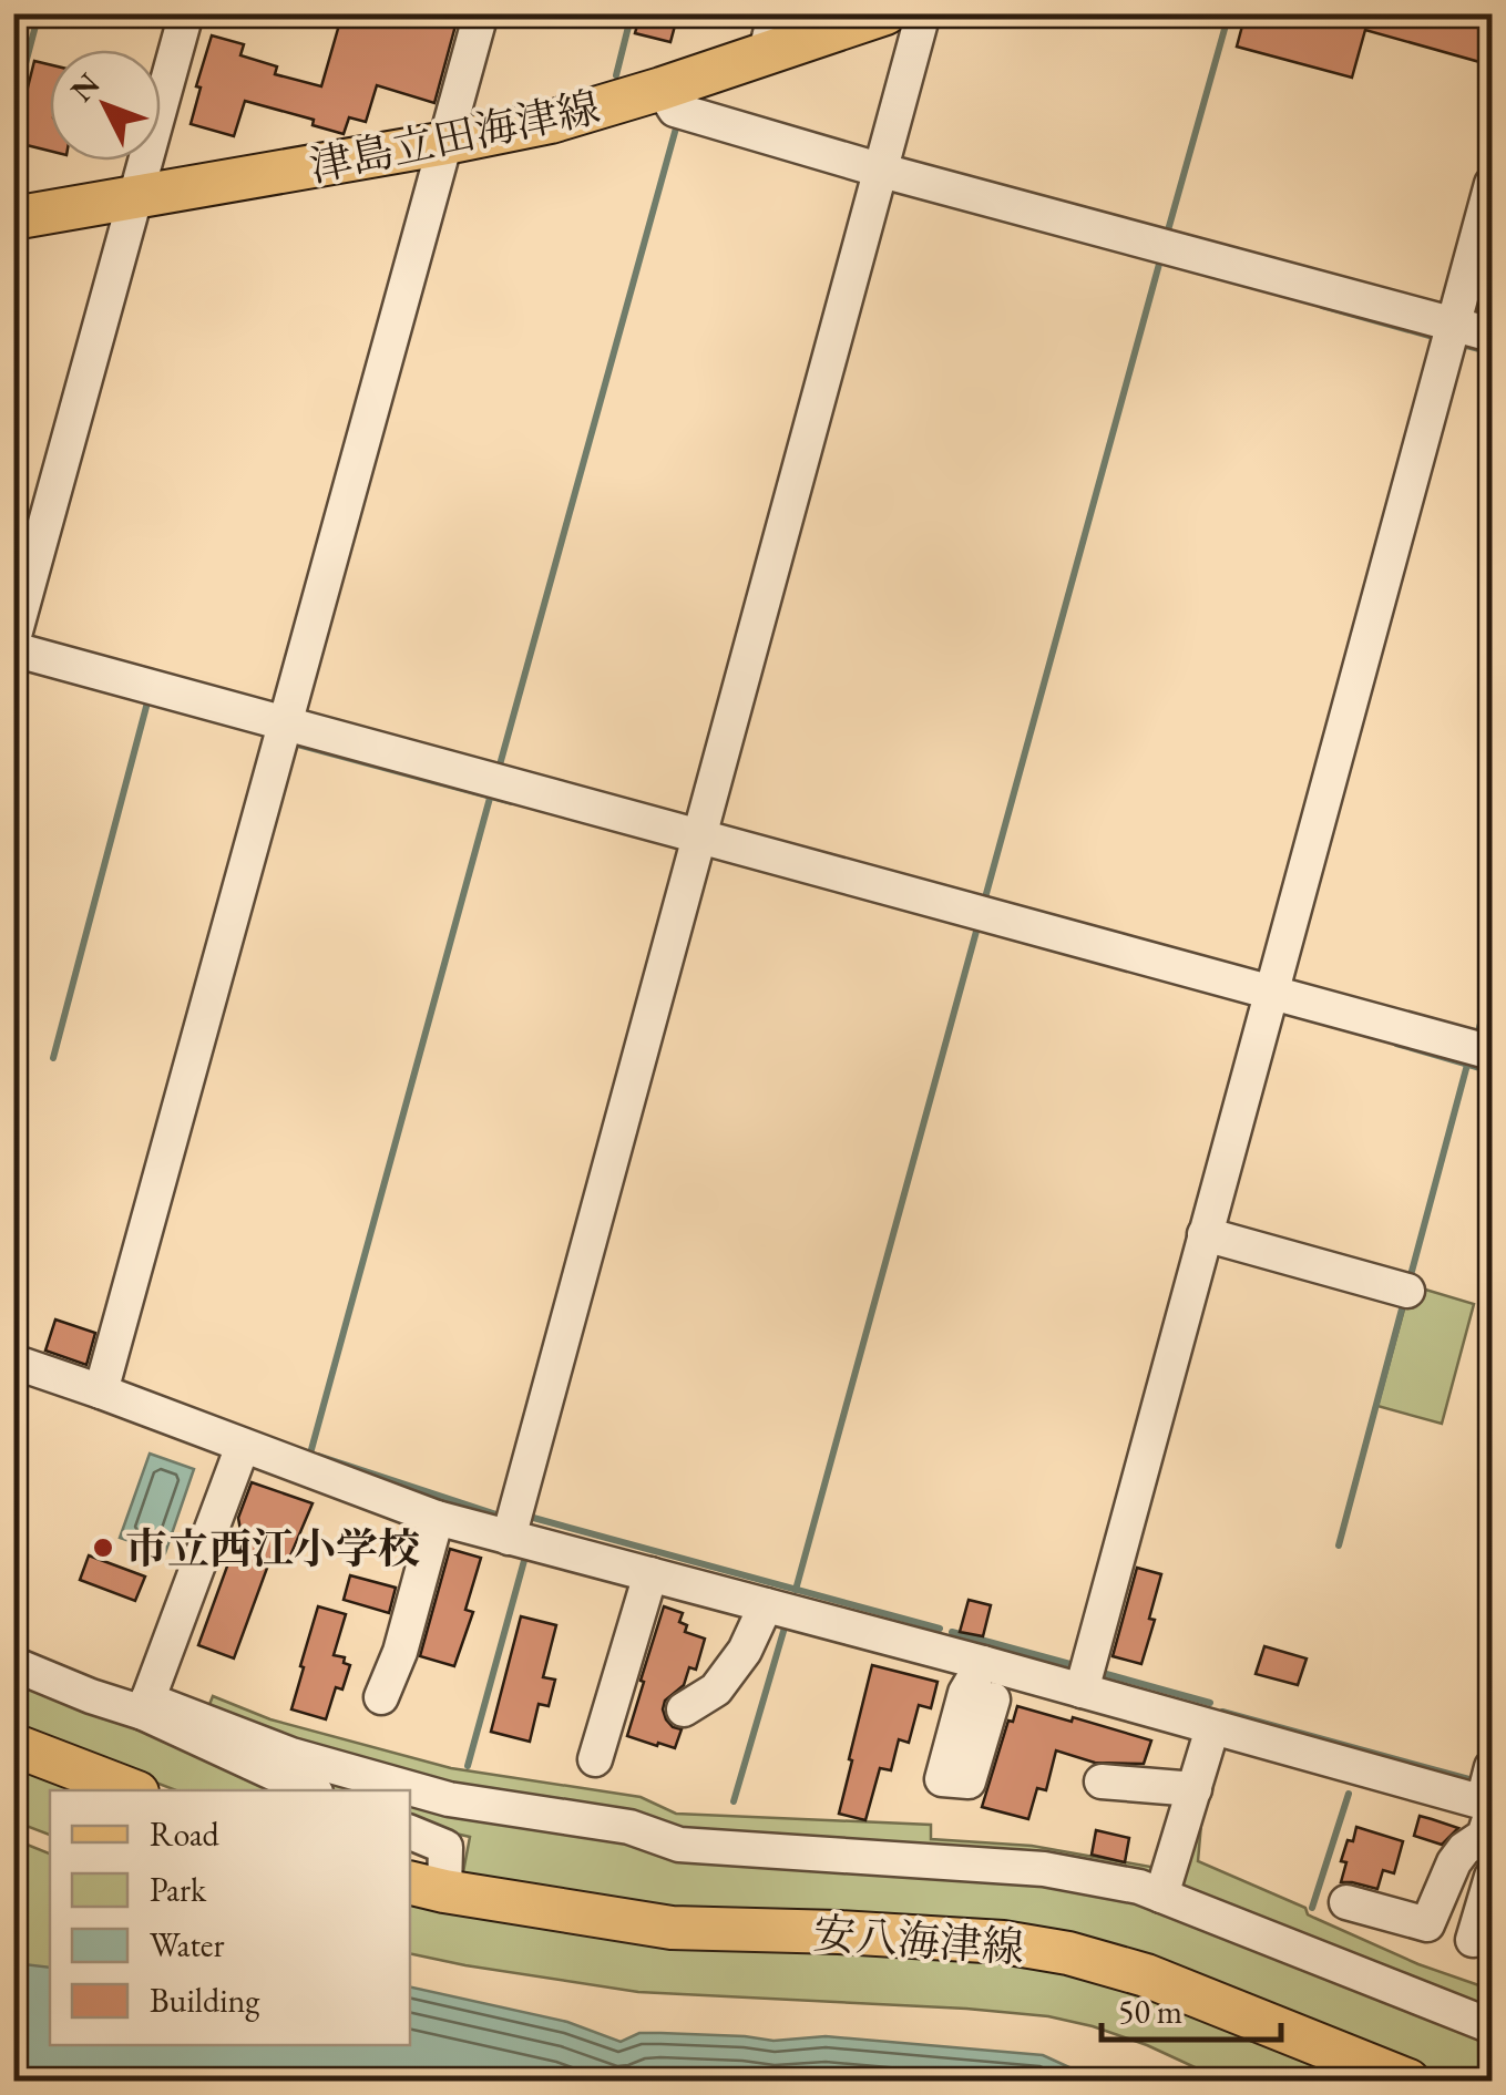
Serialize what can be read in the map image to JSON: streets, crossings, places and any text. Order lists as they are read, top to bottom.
{
  "streets": {
    "main road": ["津島立田海津線", "安八海津線"]
  },
  "places": ["市立西江小学校"],
  "legend": [
    "Road",
    "Park",
    "Water",
    "Building"
  ],
  "scale_bar": "50 m",
  "north": "top left"
}
